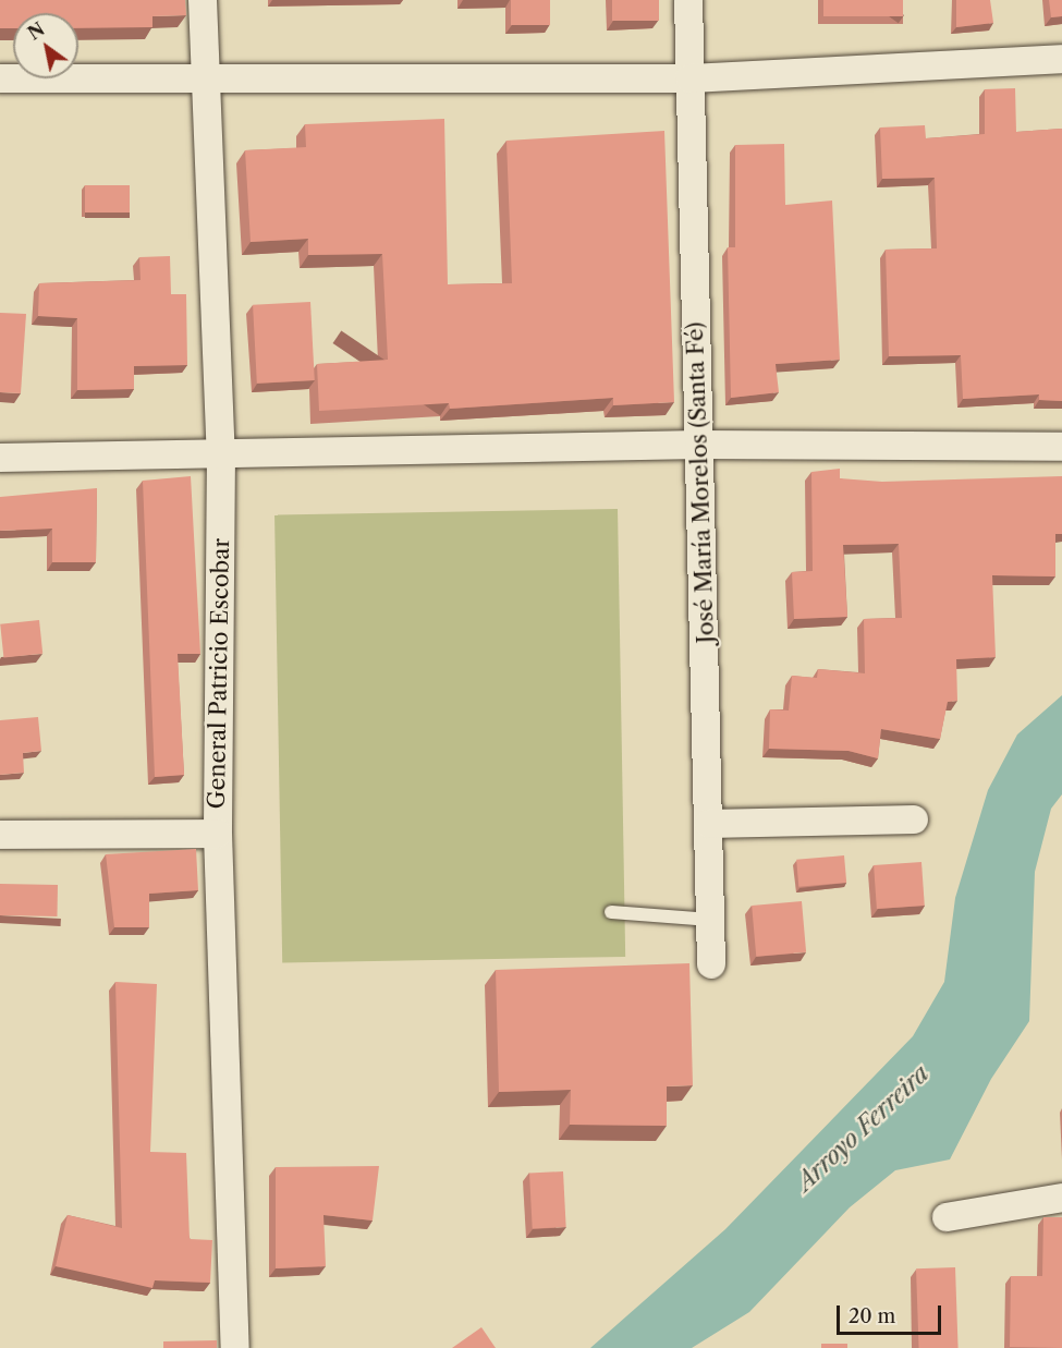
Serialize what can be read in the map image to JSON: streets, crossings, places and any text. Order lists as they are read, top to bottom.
{
  "streets": {
    "street": ["José María Morelos (Santa Fé)", "General Patricio Escobar"]
  },
  "water": ["Arroyo Ferreira"],
  "scale_bar": "20 m",
  "north": "top left"
}
